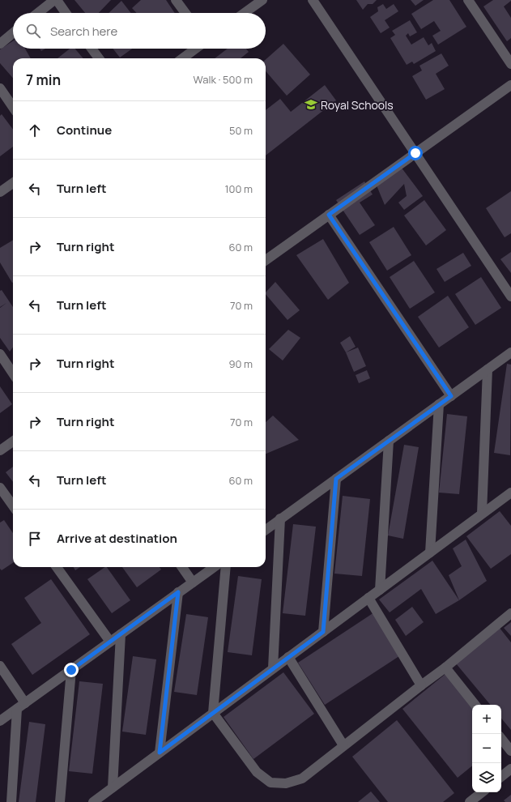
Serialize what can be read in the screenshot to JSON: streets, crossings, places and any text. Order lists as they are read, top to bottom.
{
  "places": {
    "school or university": ["Royal Schools"]
  },
  "page": {
    "search": "Search here",
    "heading": ["7 min", "Walk · 500 m"],
    "list": [
      ["Continue", "50 m"],
      ["Turn left", "100 m"],
      ["Turn right", "60 m"],
      ["Turn left", "70 m"],
      ["Turn right", "90 m"],
      ["Turn right", "70 m"],
      ["Turn left", "60 m"],
      "Arrive at destination"
    ],
    "map_buttons": ["+", "−"]
  }
}
